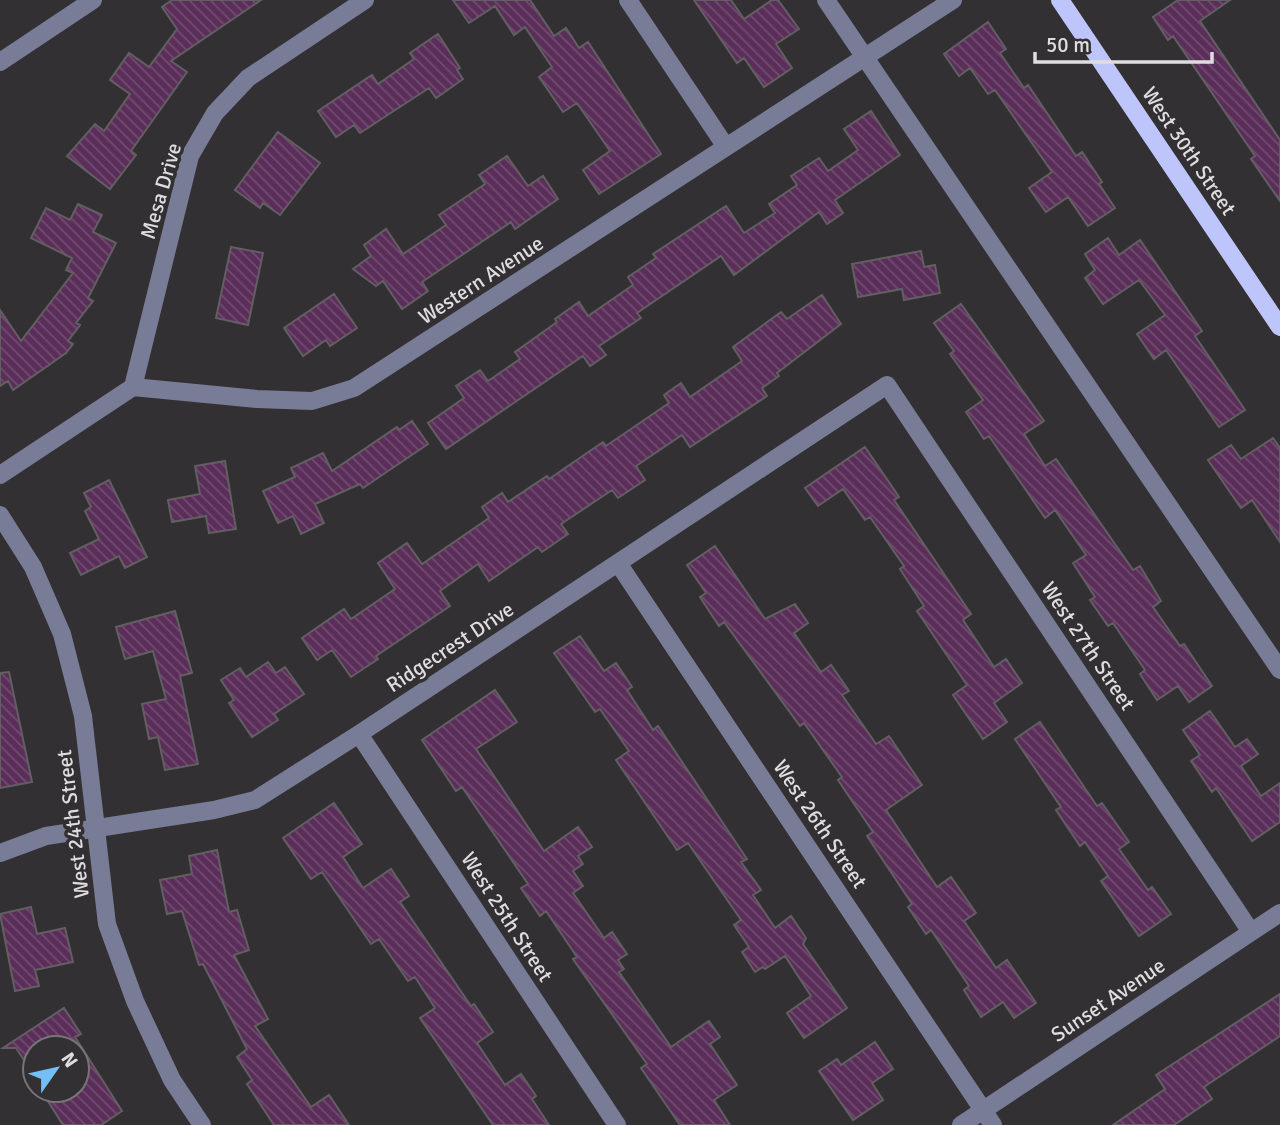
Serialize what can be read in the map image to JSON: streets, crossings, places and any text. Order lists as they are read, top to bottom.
{
  "streets": {
    "main road": ["West 30th Street"],
    "street": [
      "Mesa Drive",
      "Western Avenue",
      "West 27th Street",
      "Ridgecrest Drive",
      "West 24th Street",
      "West 26th Street",
      "West 25th Street",
      "Sunset Avenue"
    ]
  },
  "crossings": [
    ["Mesa Drive", "Western Avenue"],
    ["West 27th Street", "Ridgecrest Drive"],
    ["West 27th Street", "Sunset Avenue"],
    ["Ridgecrest Drive", "West 24th Street"],
    ["Ridgecrest Drive", "West 26th Street"],
    ["Ridgecrest Drive", "West 25th Street"],
    ["West 26th Street", "Sunset Avenue"]
  ],
  "scale_bar": "50 m",
  "north": "top right"
}
